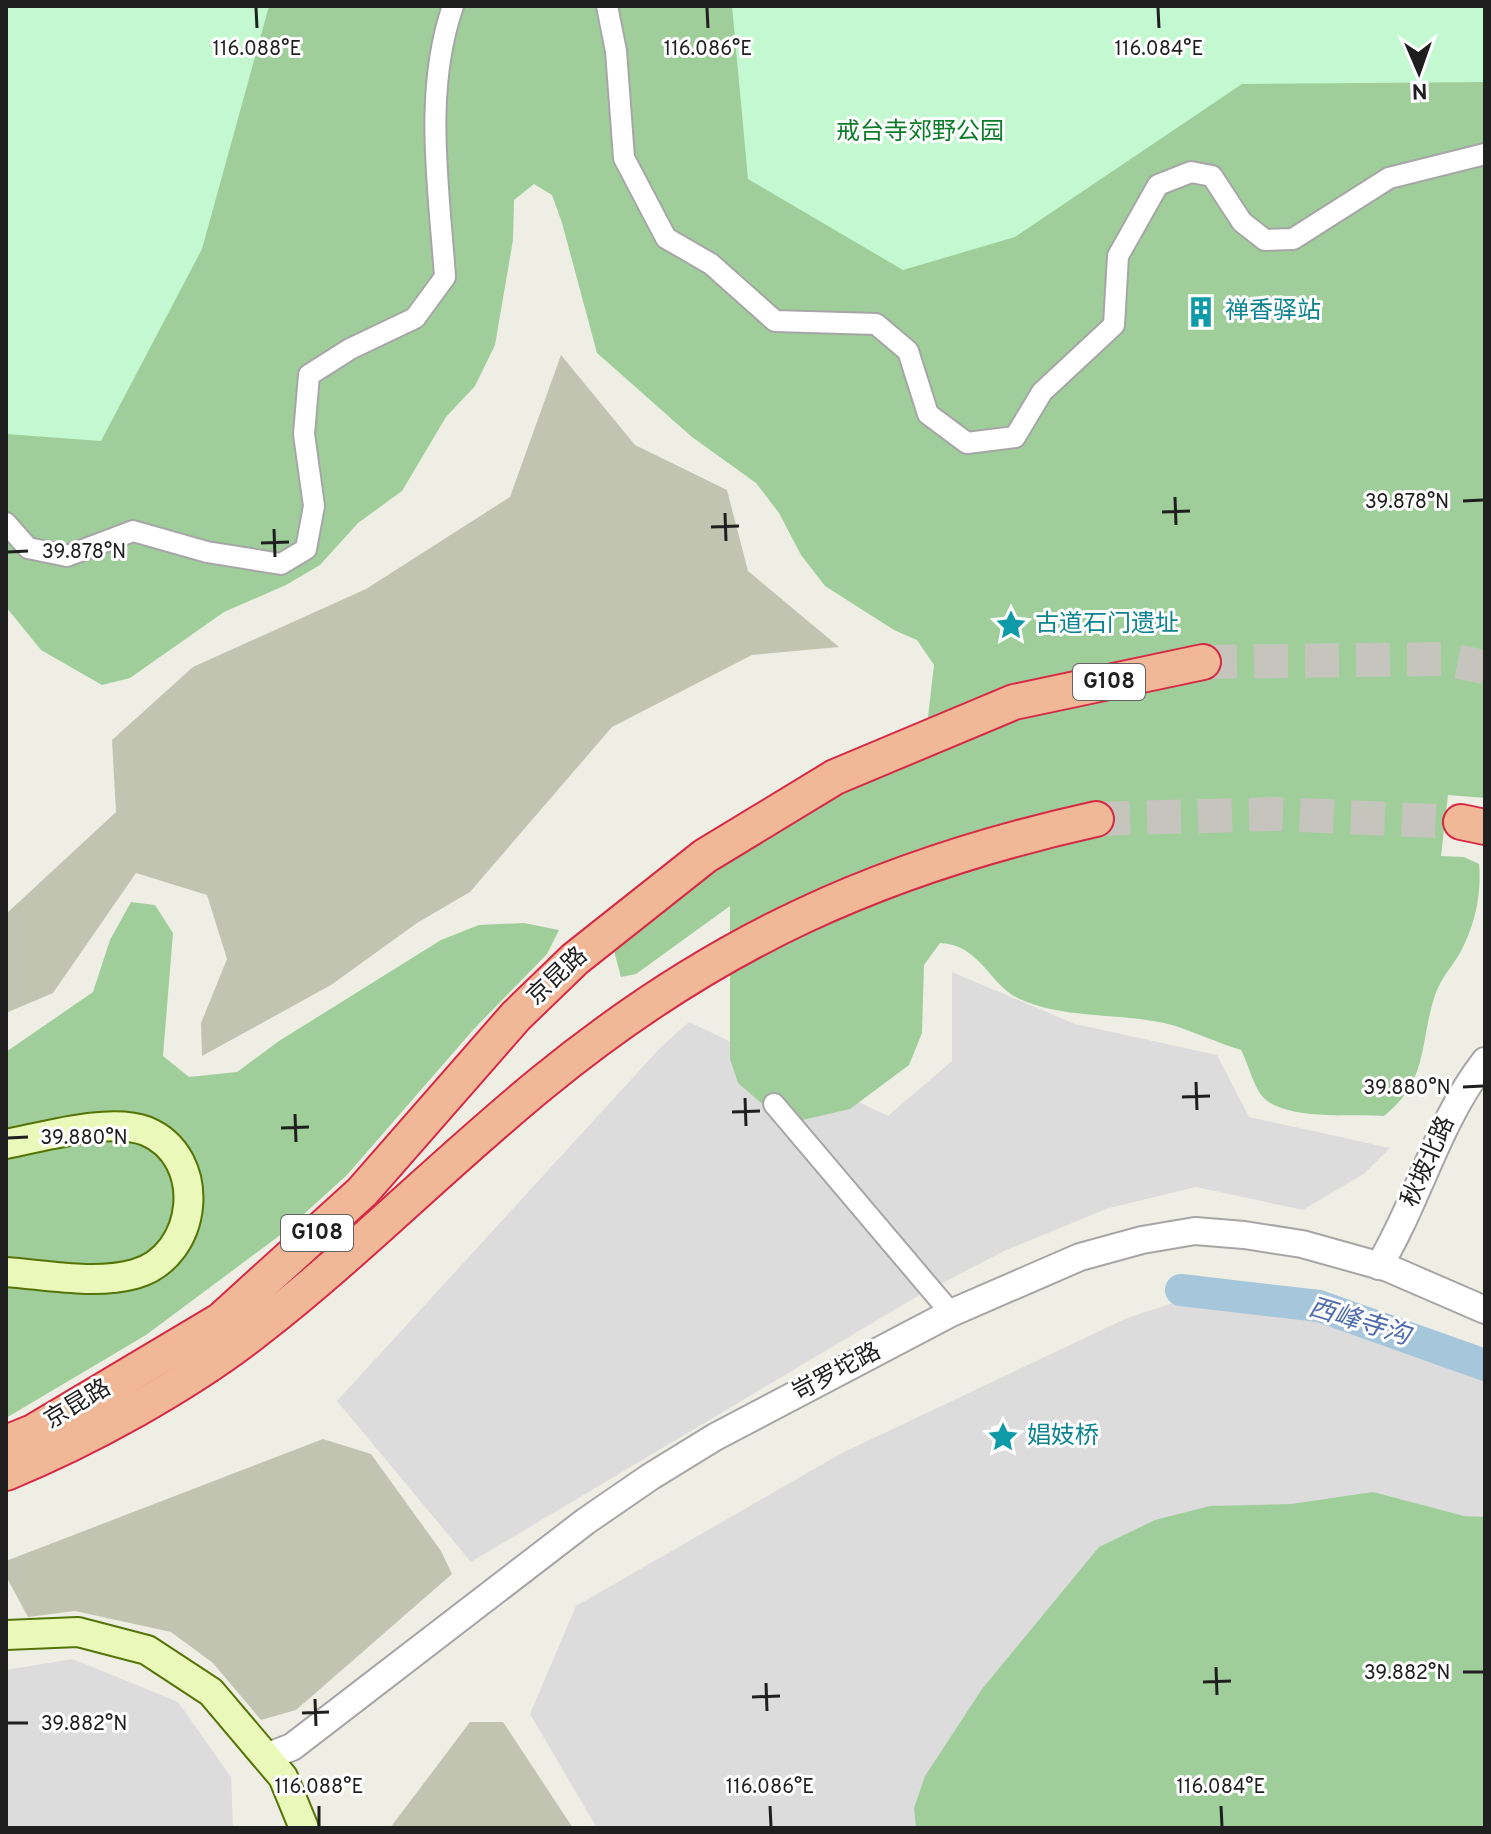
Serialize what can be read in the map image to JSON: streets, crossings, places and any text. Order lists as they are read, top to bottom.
{
  "streets": {
    "highway": ["G108", "京昆路"],
    "street": ["秋坡北路", "岢罗坨路"]
  },
  "crossings": [
    ["秋坡北路", "岢罗坨路"]
  ],
  "water": ["西峰寺沟"],
  "parks": ["戒台寺郊野公园"],
  "places": {
    "building": ["禅香驿站"],
    "place": ["古道石门遗址", "娼妓桥"]
  },
  "north": "bottom",
  "coordinates": [
    "116.088°E",
    "116.086°E",
    "116.084°E",
    "39.878°N",
    "39.880°N",
    "39.882°N"
  ]
}
